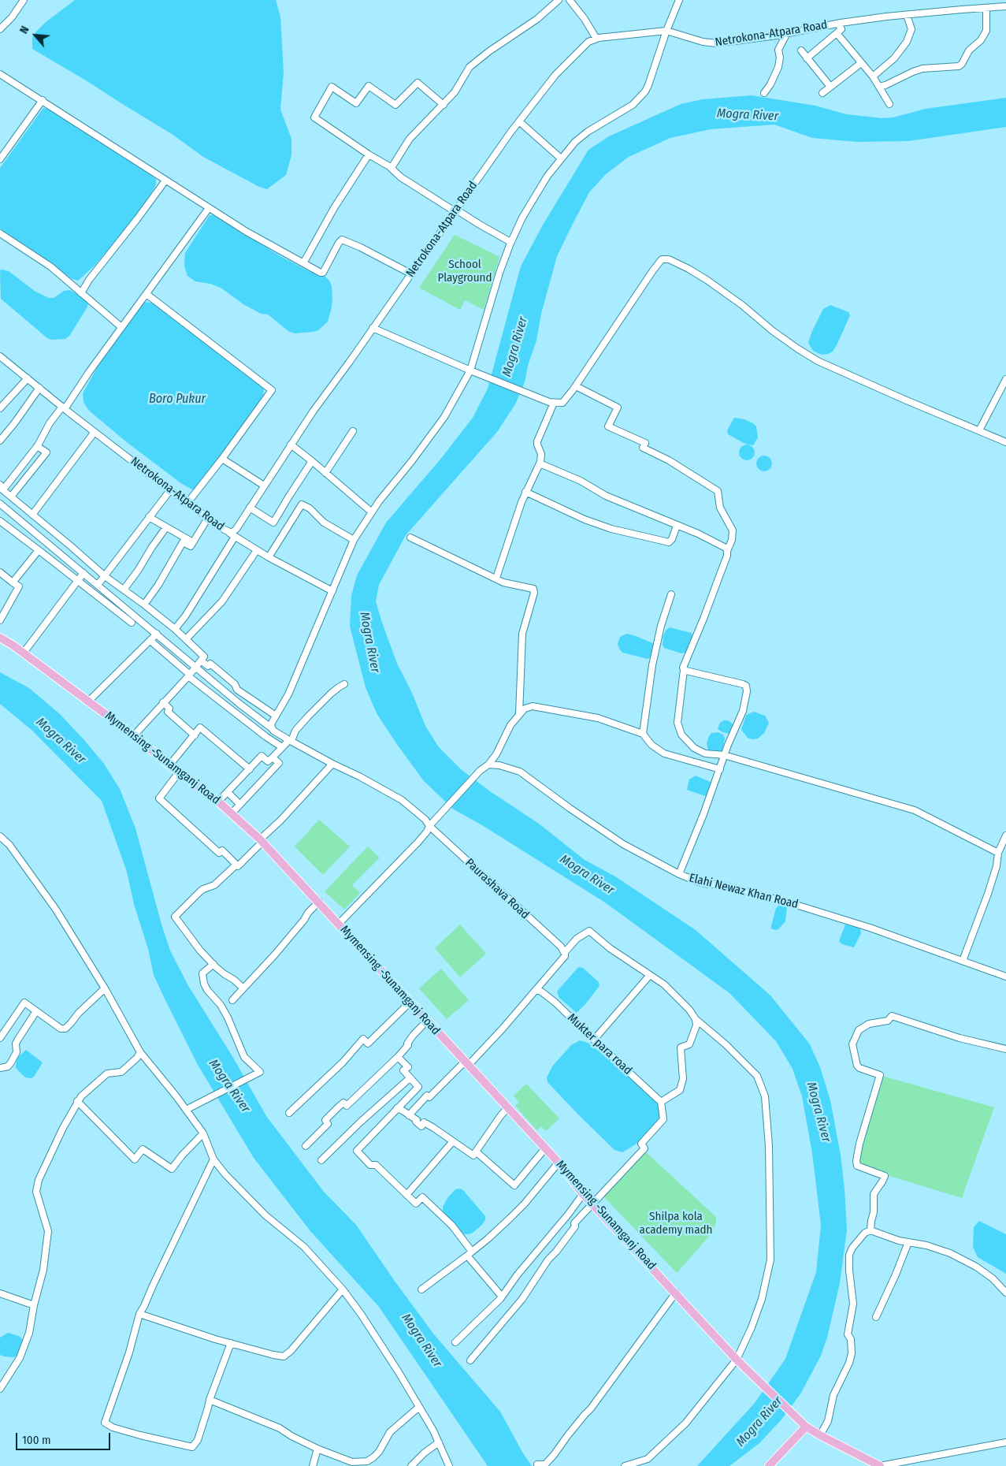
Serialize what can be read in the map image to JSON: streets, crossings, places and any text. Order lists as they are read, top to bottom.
{
  "streets": {
    "main road": ["Mymensing -Sunamganj Road"],
    "street": [
      "Netrokona-Atpara Road",
      "Paurashava Road",
      "Elahi Newaz Khan Road",
      "Mukter para road"
    ]
  },
  "water": ["Mogra River", "Boro Pukur"],
  "parks": ["School Playground", "Shilpa kola academy madh"],
  "scale_bar": "100 m",
  "north": "top left"
}
